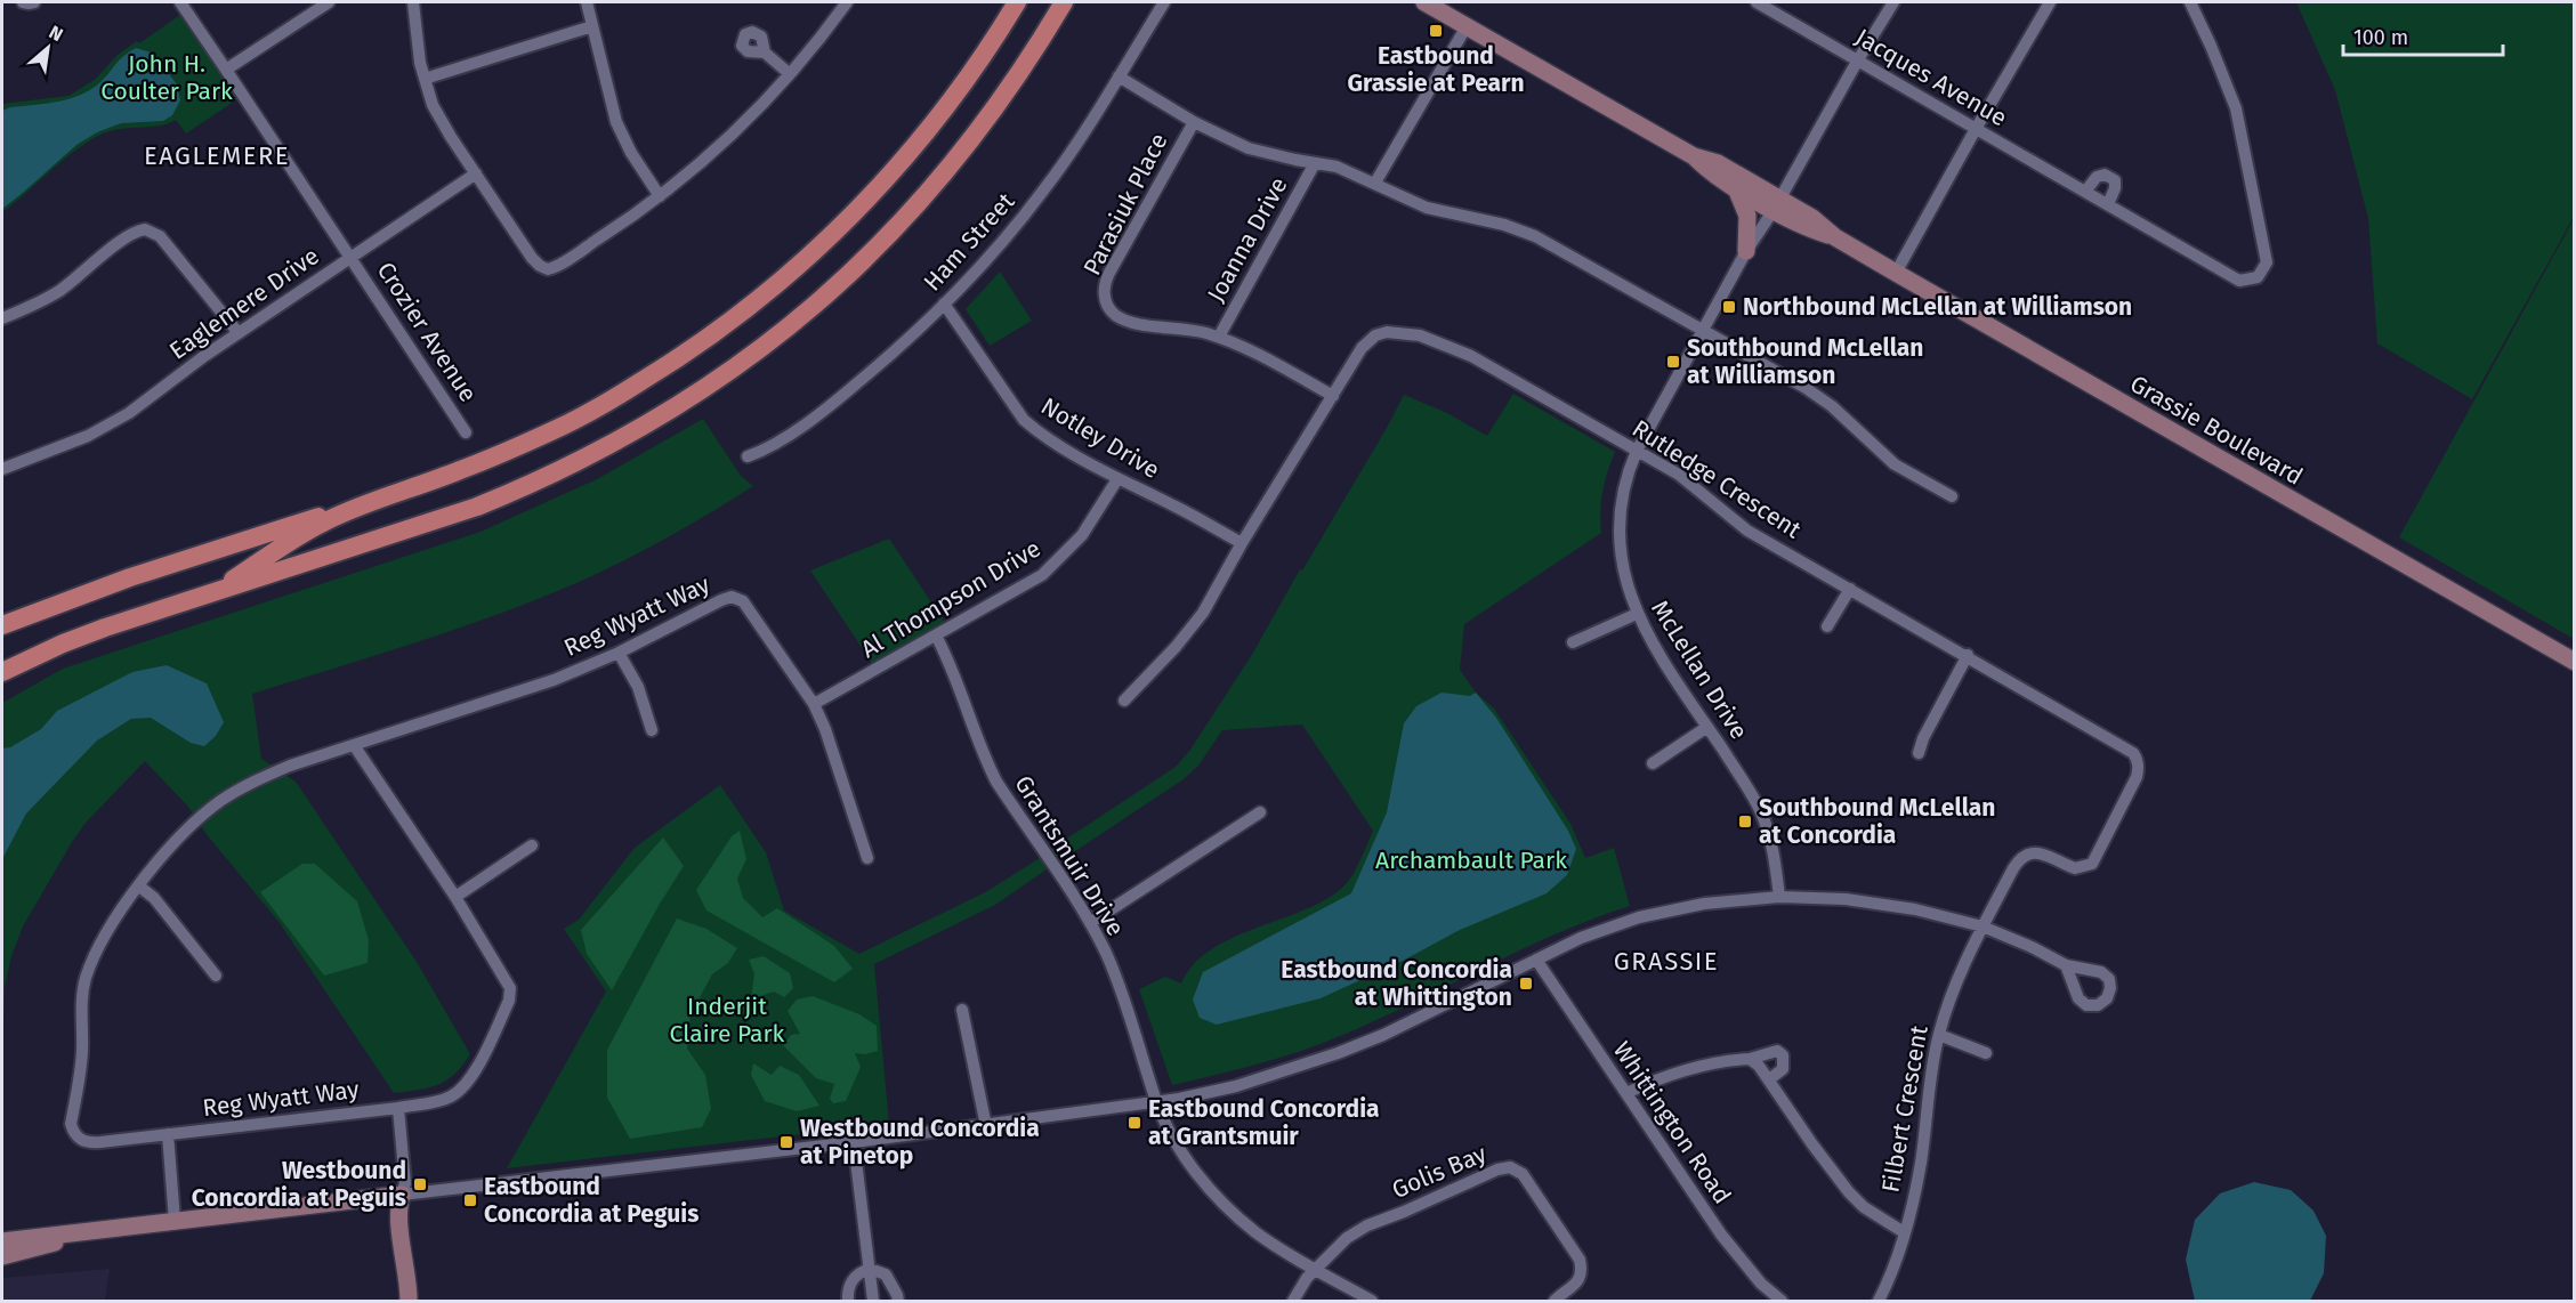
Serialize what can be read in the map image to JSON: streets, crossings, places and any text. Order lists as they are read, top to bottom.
{
  "streets": {
    "main road": ["Grassie Boulevard"],
    "street": [
      "Jacques Avenue",
      "Parasiuk Place",
      "Joanna Drive",
      "Ham Street",
      "Eaglemere Drive",
      "Crozier Avenue",
      "Notley Drive",
      "Rutledge Crescent",
      "Al Thompson Drive",
      "Reg Wyatt Way",
      "McLellan Drive",
      "Grantsmuir Drive",
      "Filbert Crescent",
      "Whittington Road",
      "Golis Bay"
    ]
  },
  "crossings": [
    ["Jacques Avenue", "McLellan Drive"],
    ["Parasiuk Place", "Joanna Drive"],
    ["Parasiuk Place", "Rutledge Crescent"],
    ["Ham Street", "Notley Drive"],
    ["Eaglemere Drive", "Crozier Avenue"],
    ["Grassie Boulevard", "McLellan Drive"],
    ["Notley Drive", "Rutledge Crescent"],
    ["Notley Drive", "Al Thompson Drive"],
    ["Rutledge Crescent", "McLellan Drive"],
    ["Rutledge Crescent", "Filbert Crescent"],
    ["Al Thompson Drive", "Reg Wyatt Way"],
    ["Al Thompson Drive", "Grantsmuir Drive"],
    ["Grantsmuir Drive", "Golis Bay"]
  ],
  "districts": ["EAGLEMERE", "GRASSIE"],
  "parks": ["John H. Coulter Park", "Archambault Park", "Inderjit Claire Park"],
  "places": {
    "transit": [
      "Eastbound Grassie at Pearn",
      "Northbound McLellan at Williamson",
      "Southbound McLellan at Williamson",
      "Southbound McLellan at Concordia",
      "Eastbound Concordia at Whittington",
      "Eastbound Concordia at Grantsmuir",
      "Westbound Concordia at Pinetop",
      "Westbound Concordia at Peguis",
      "Eastbound Concordia at Peguis"
    ]
  },
  "scale_bar": "100 m",
  "north": "top right"
}
